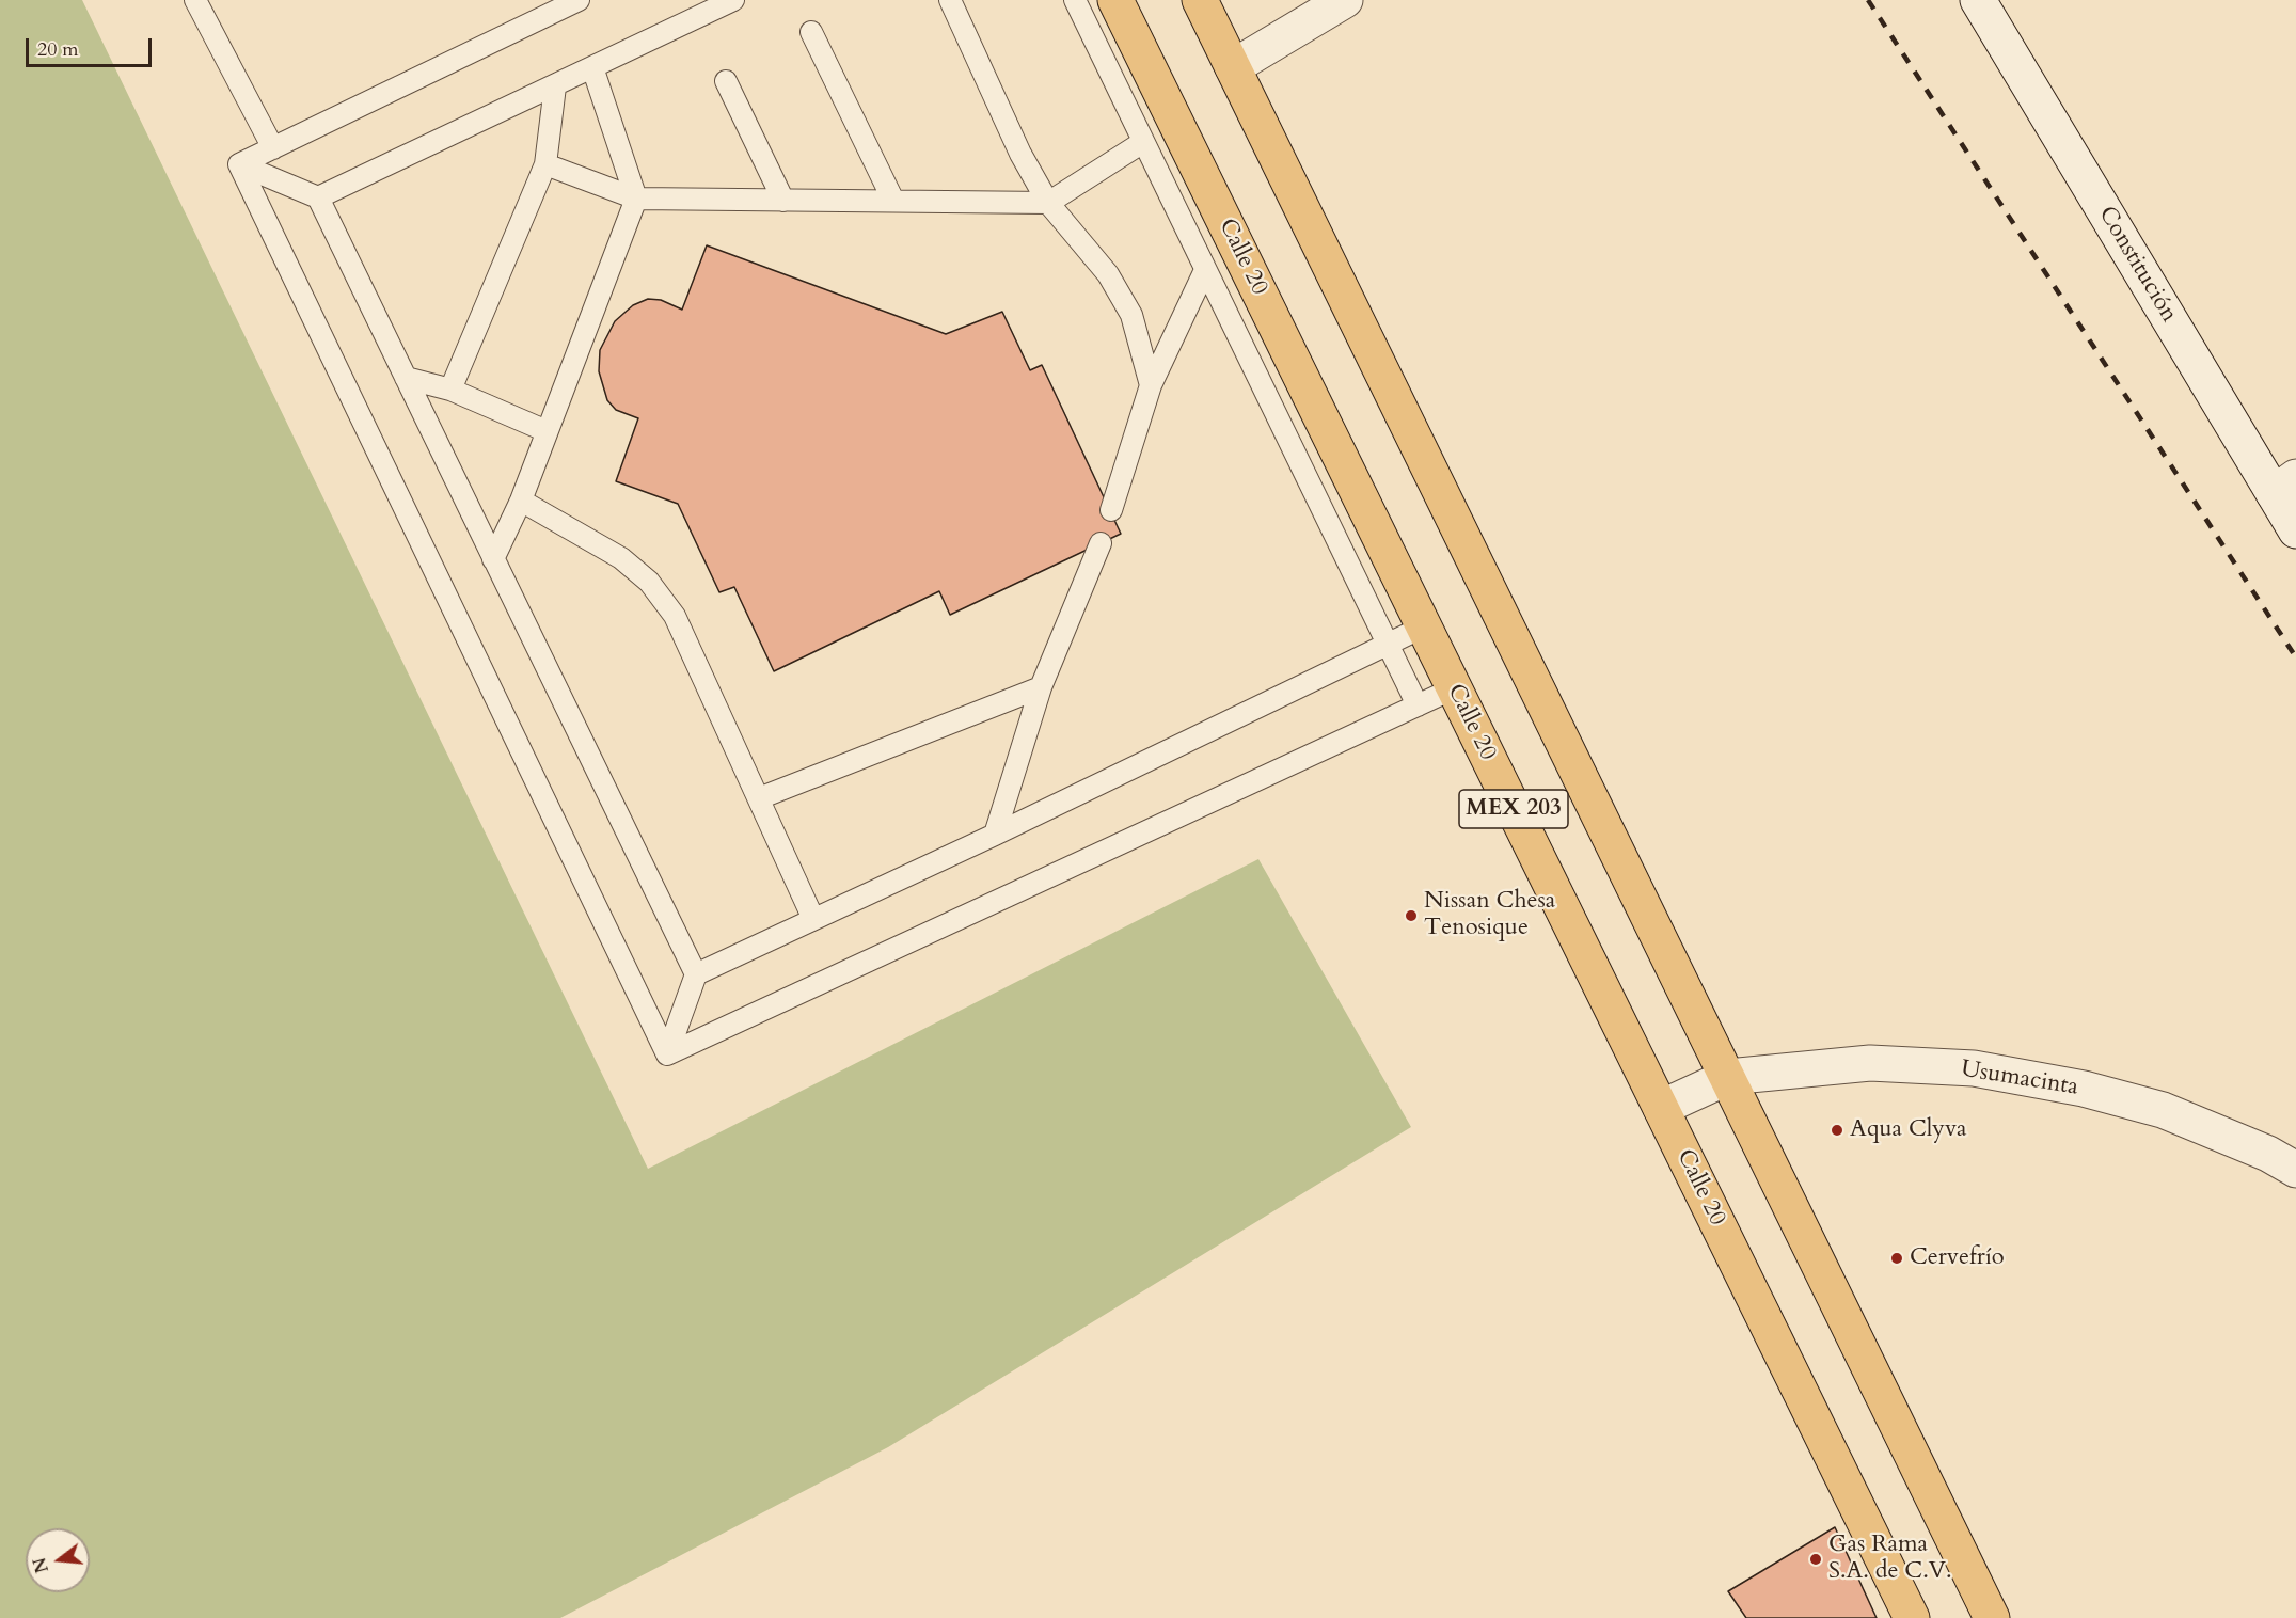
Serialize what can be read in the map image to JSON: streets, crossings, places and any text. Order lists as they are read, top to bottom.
{
  "streets": {
    "main road": ["Calle 20", "MEX 203"],
    "street": ["Constitución", "Usumacinta"]
  },
  "crossings": [
    ["Calle 20", "Usumacinta"],
    ["MEX 203", "Usumacinta"]
  ],
  "places": [
    "Nissan Chesa Tenosique",
    "Aqua Clyva",
    "Cervefrío",
    "Gas Rama S.A. de C.V."
  ],
  "scale_bar": "20 m",
  "north": "left"
}
